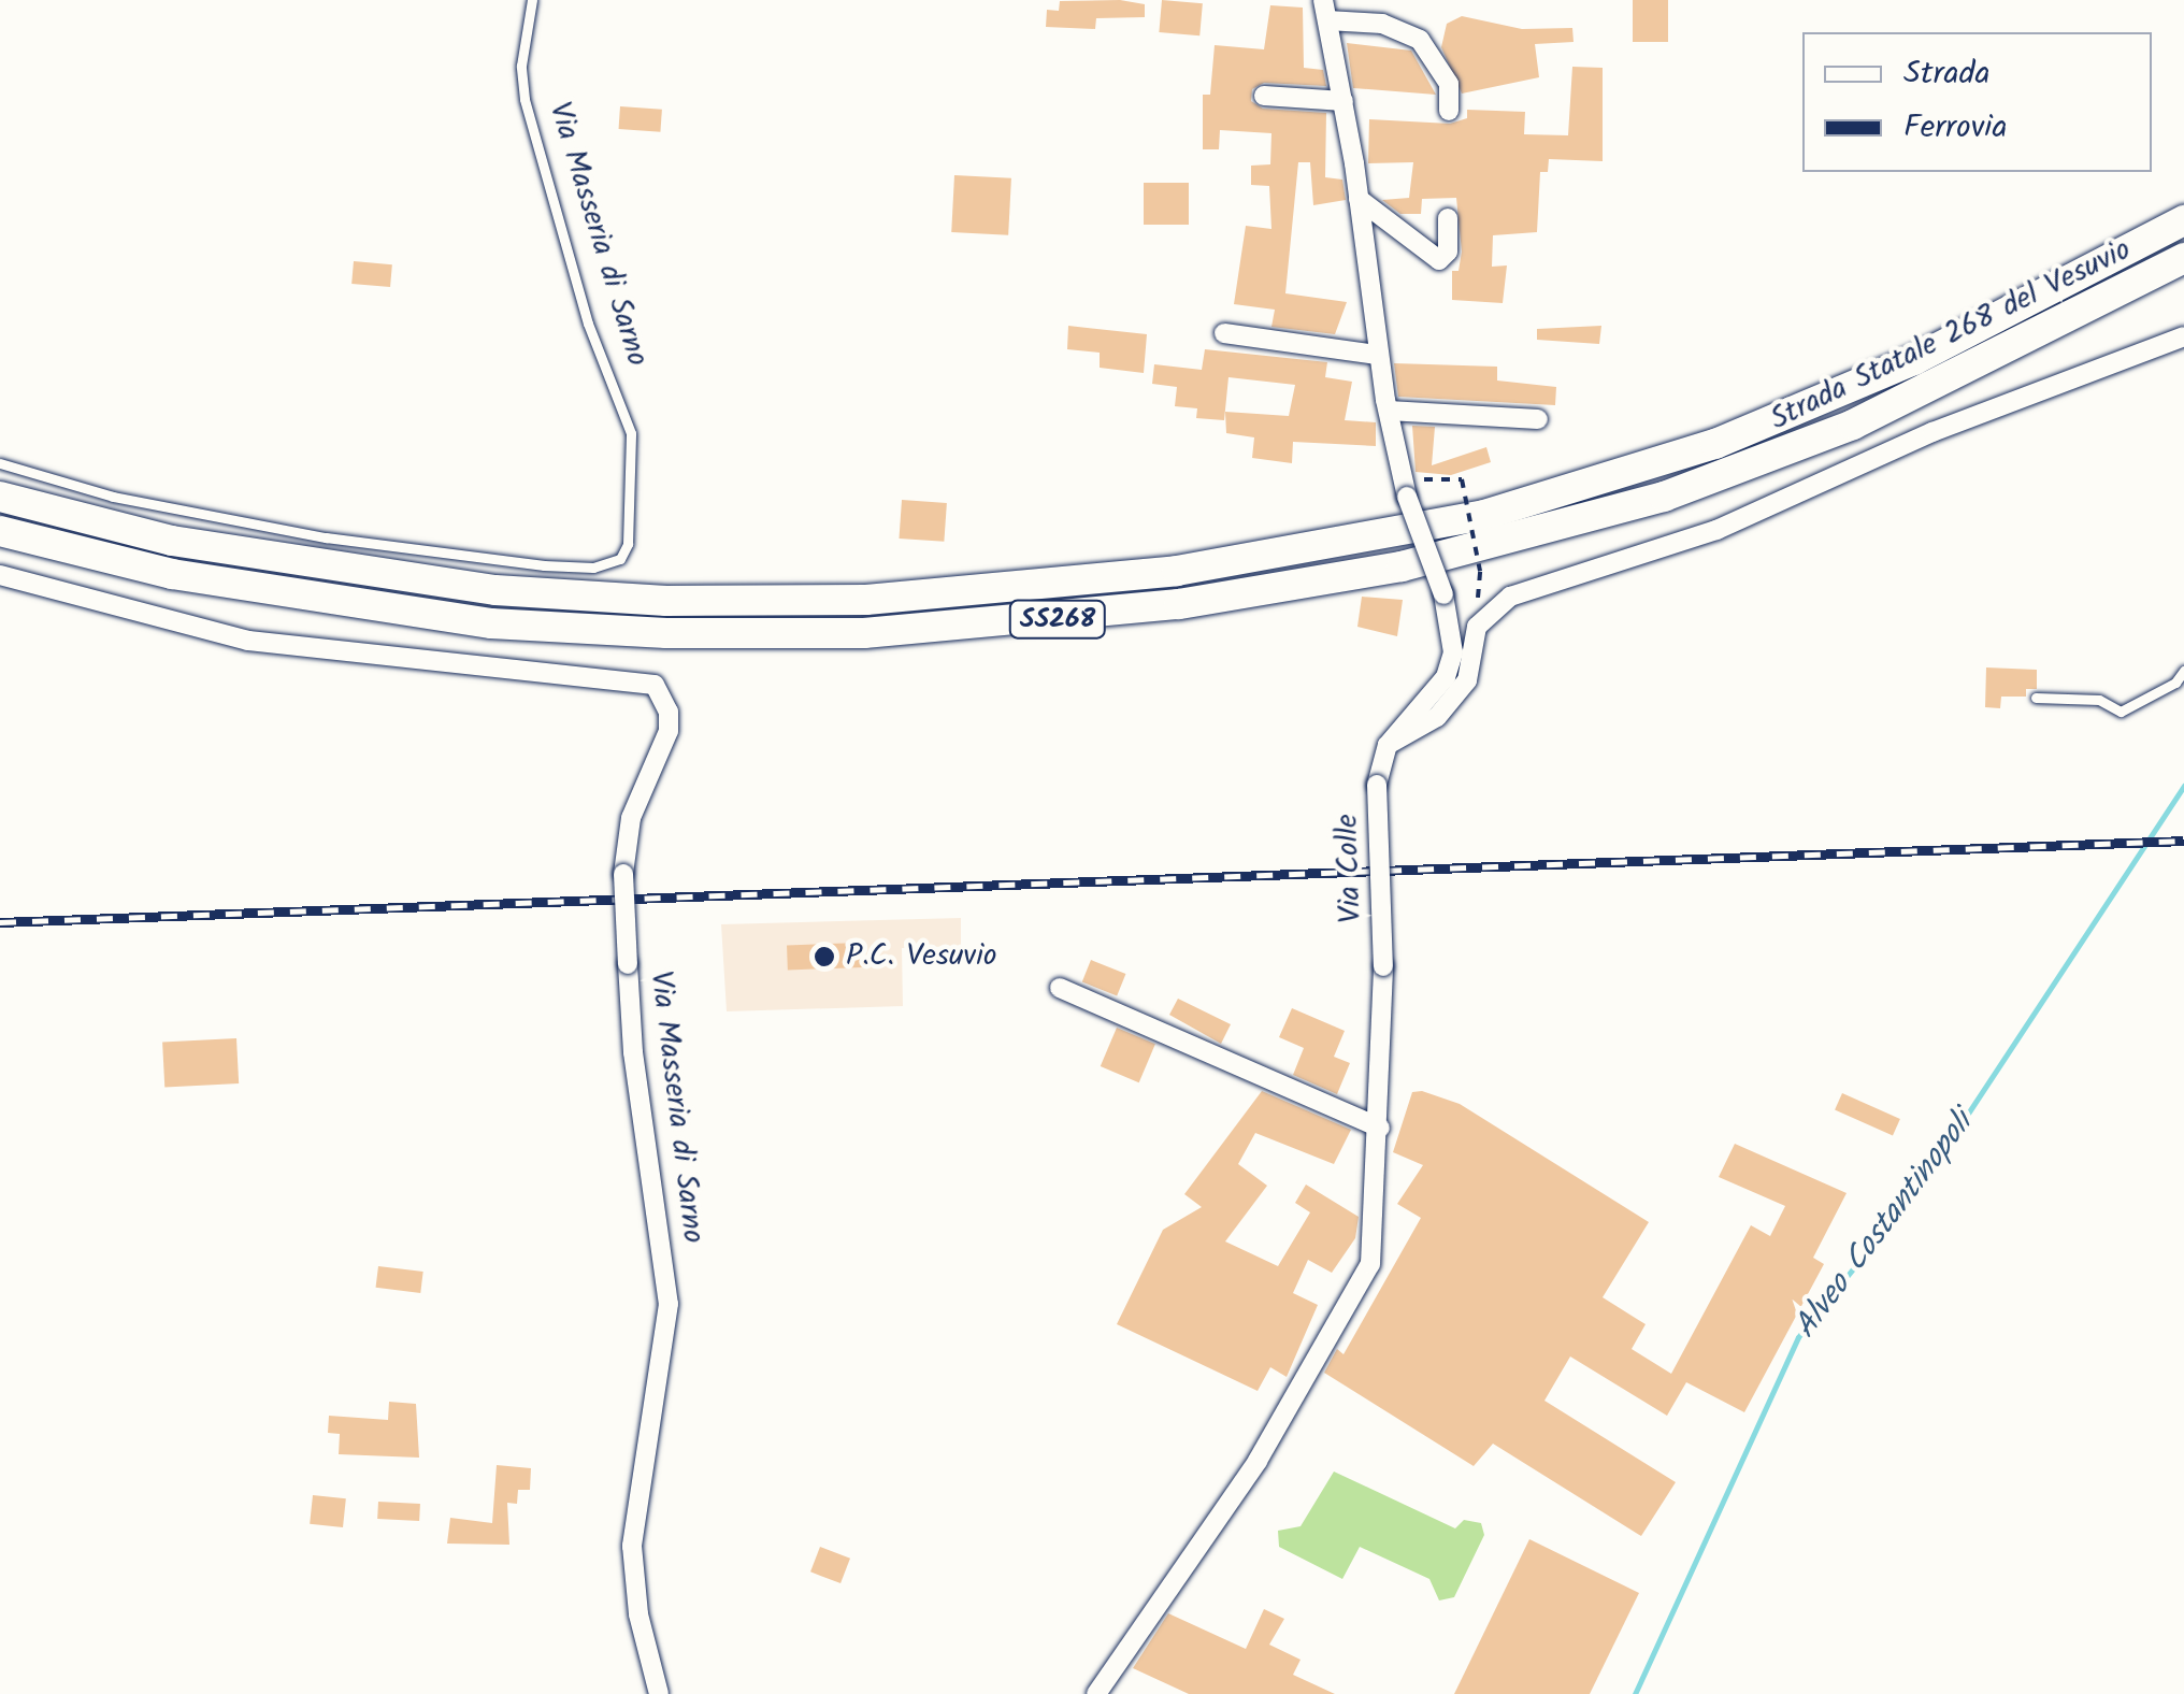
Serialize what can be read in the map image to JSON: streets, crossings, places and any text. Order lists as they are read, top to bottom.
{
  "streets": {
    "highway": ["Strada Statale 268 del Vesuvio", "SS268"],
    "street": ["Via Masseria di Sarno", "Via Colle"]
  },
  "water": ["Alveo Costantinopoli"],
  "places": ["P.C. Vesuvio"],
  "legend": ["Strada", "Ferrovia"]
}
